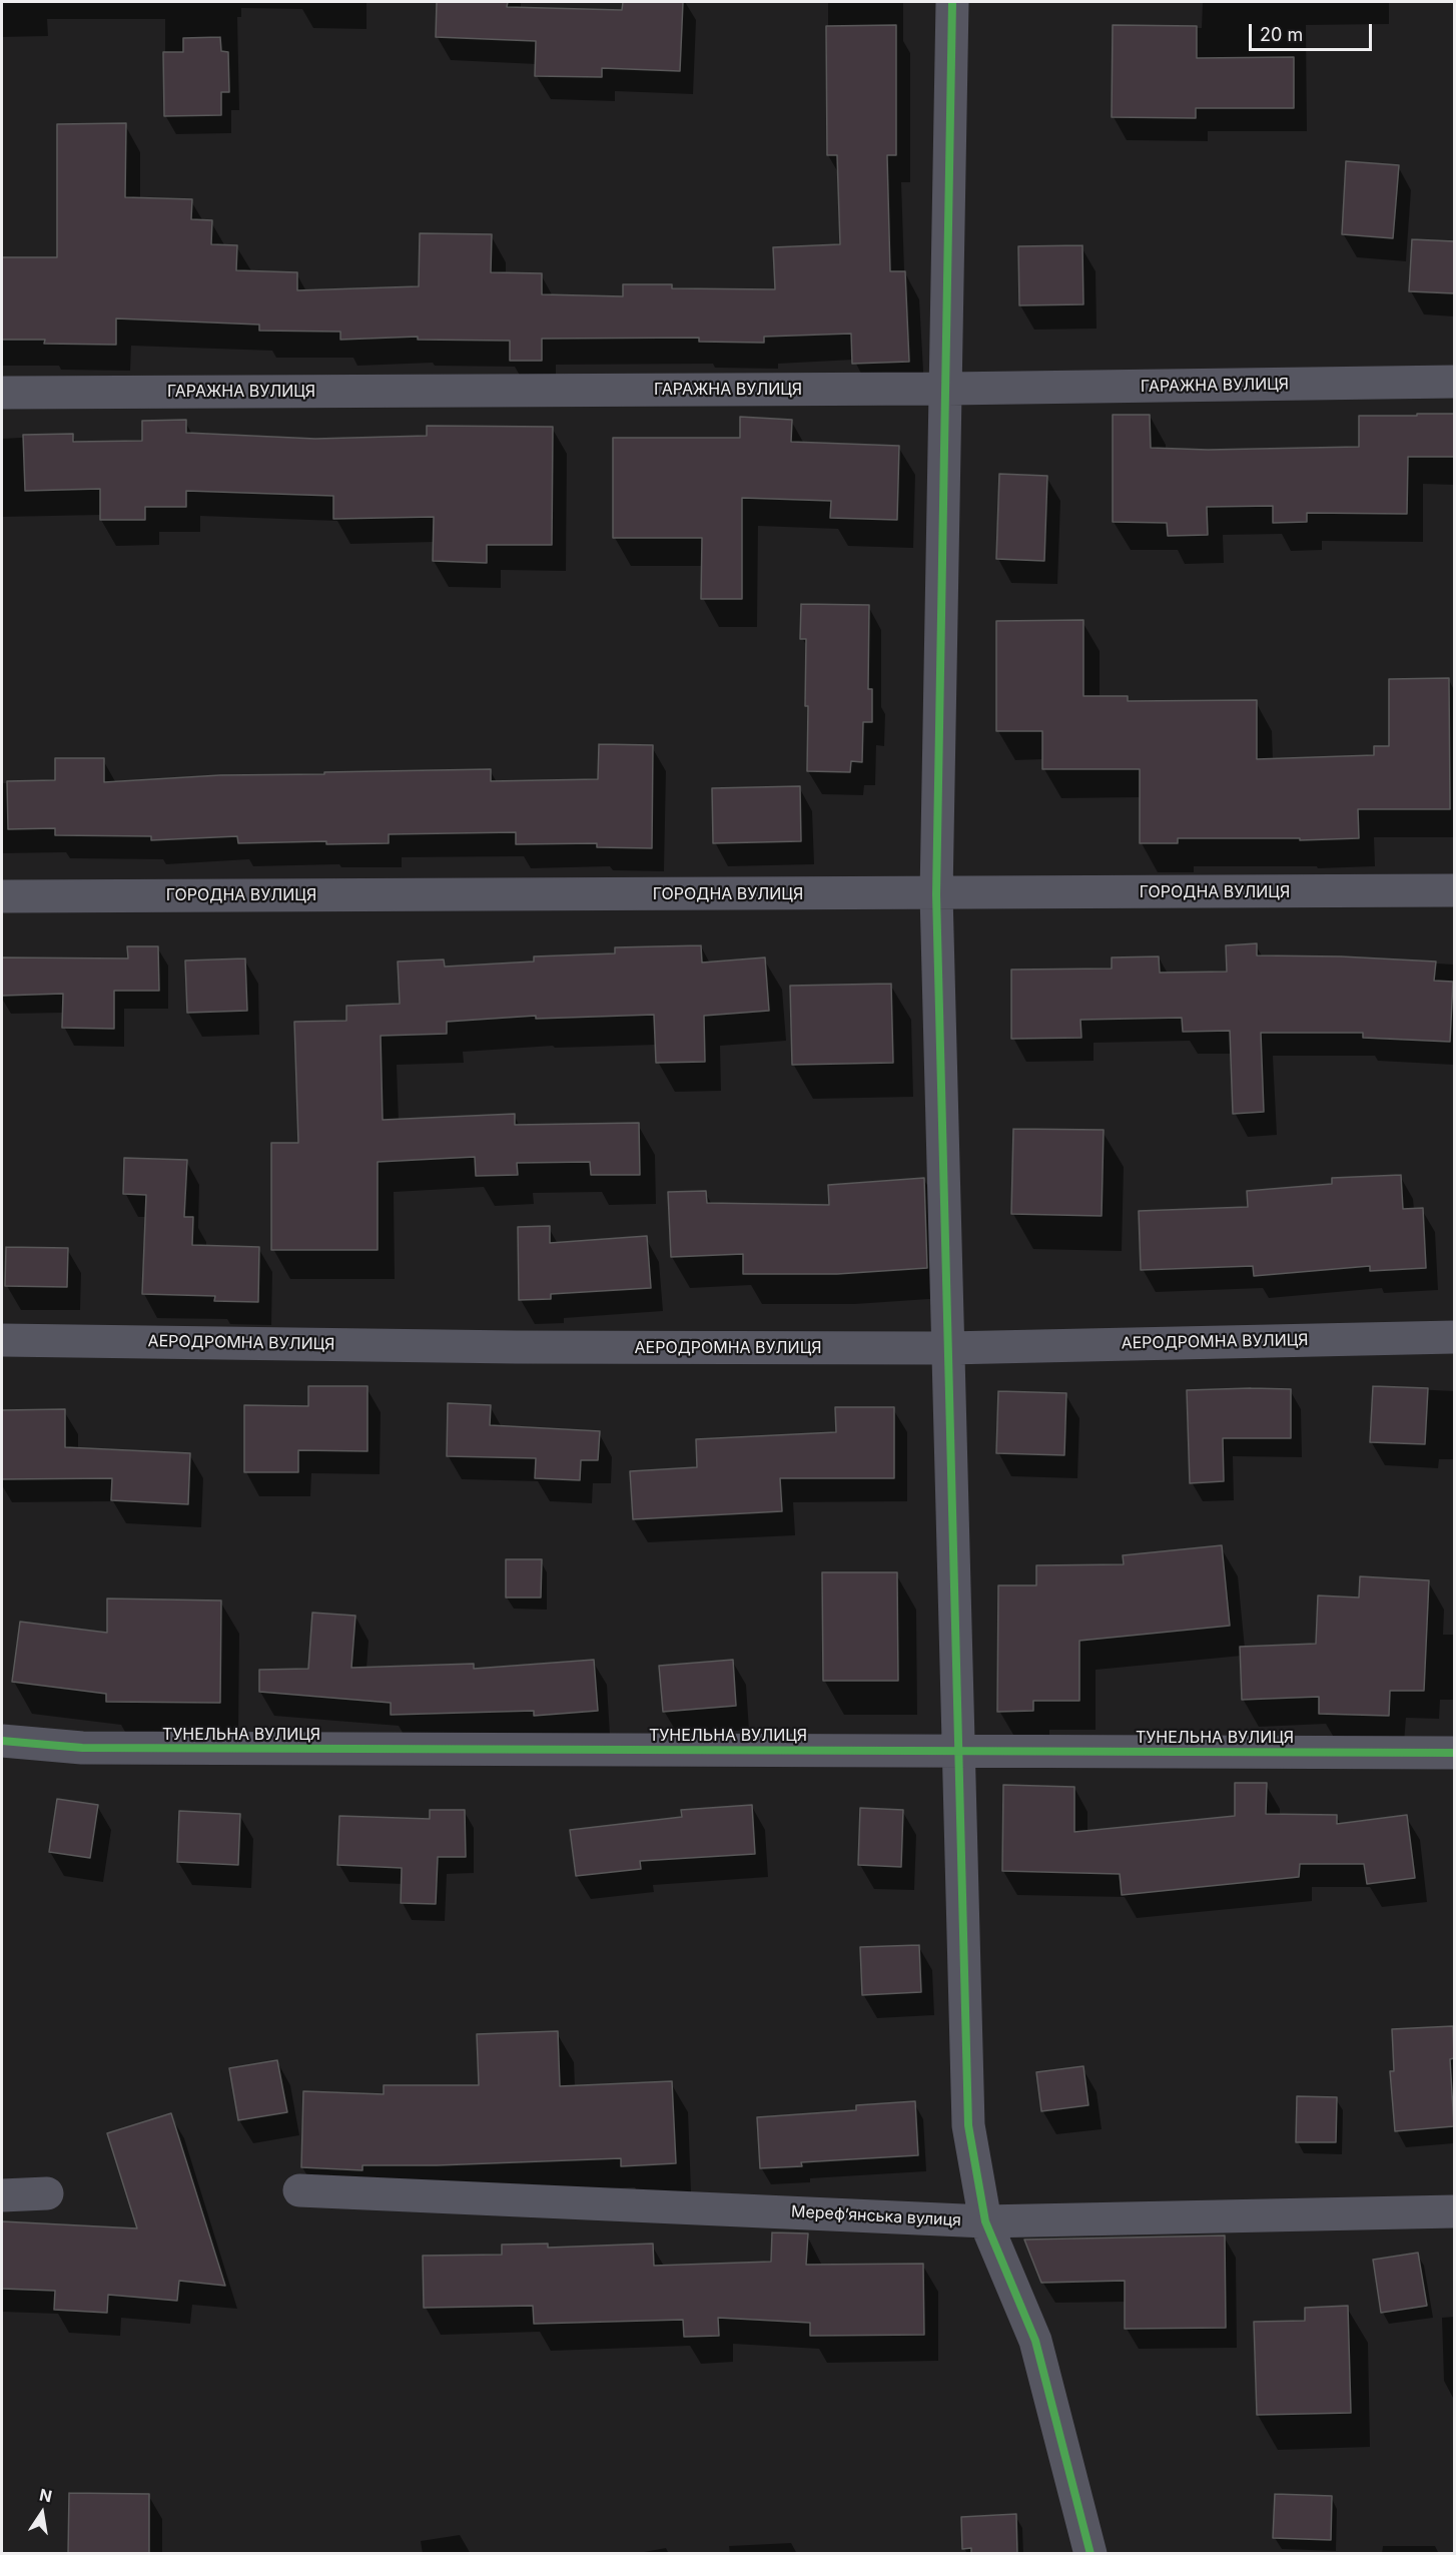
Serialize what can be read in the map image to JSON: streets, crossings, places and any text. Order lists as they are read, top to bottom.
{
  "streets": {
    "street": [
      "ГАРАЖНА ВУЛИЦЯ",
      "ГОРОДНА ВУЛИЦЯ",
      "АЕРОДРОМНА ВУЛИЦЯ",
      "ТУНЕЛЬНА ВУЛИЦЯ",
      "Мерефʼянська вулиця"
    ]
  },
  "scale_bar": "20 m",
  "north": "top"
}
